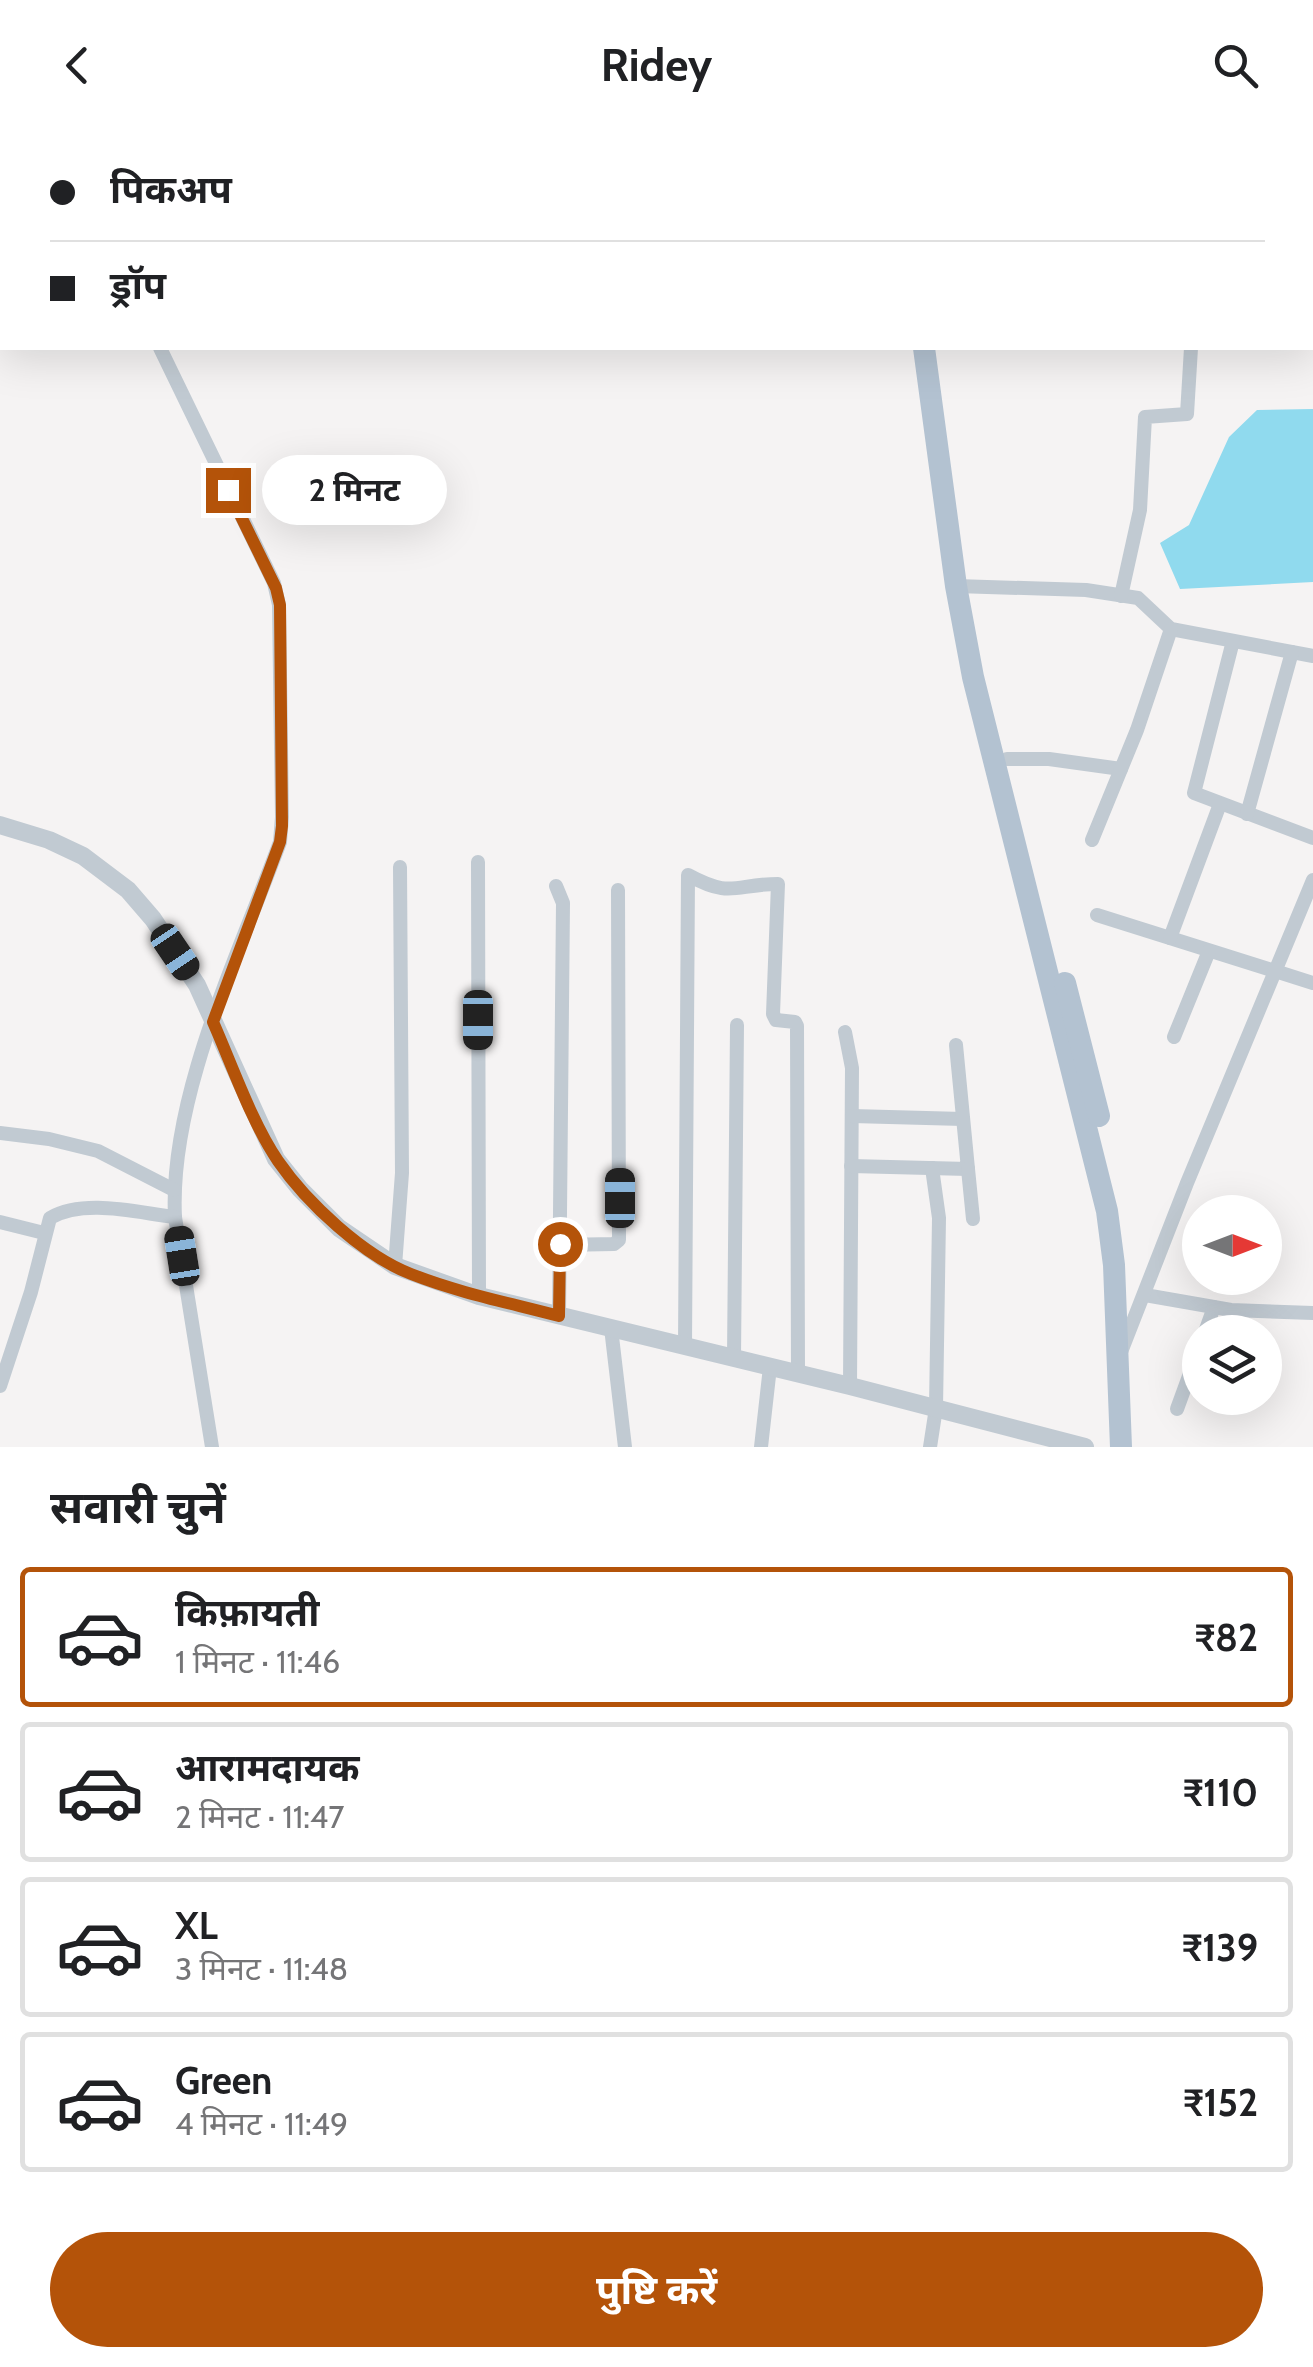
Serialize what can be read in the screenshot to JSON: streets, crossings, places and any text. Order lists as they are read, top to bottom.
{
  "north": "right",
  "page": {
    "header": "Ridey",
    "banner": ["पिकअप", "ड्रॉप"],
    "bubble": "2 मिनट",
    "heading": "सवारी चुनें",
    "list": [
      {
        "name": "किफ़ायती",
        "note": "1 मिनट · 11:46",
        "value": "₹82"
      },
      {
        "name": "आरामदायक",
        "note": "2 मिनट · 11:47",
        "value": "₹110"
      },
      {
        "name": "XL",
        "note": "3 मिनट · 11:48",
        "value": "₹139"
      },
      {
        "name": "Green",
        "note": "4 मिनट · 11:49",
        "value": "₹152"
      }
    ],
    "buttons": "पुष्टि करें"
  }
}
